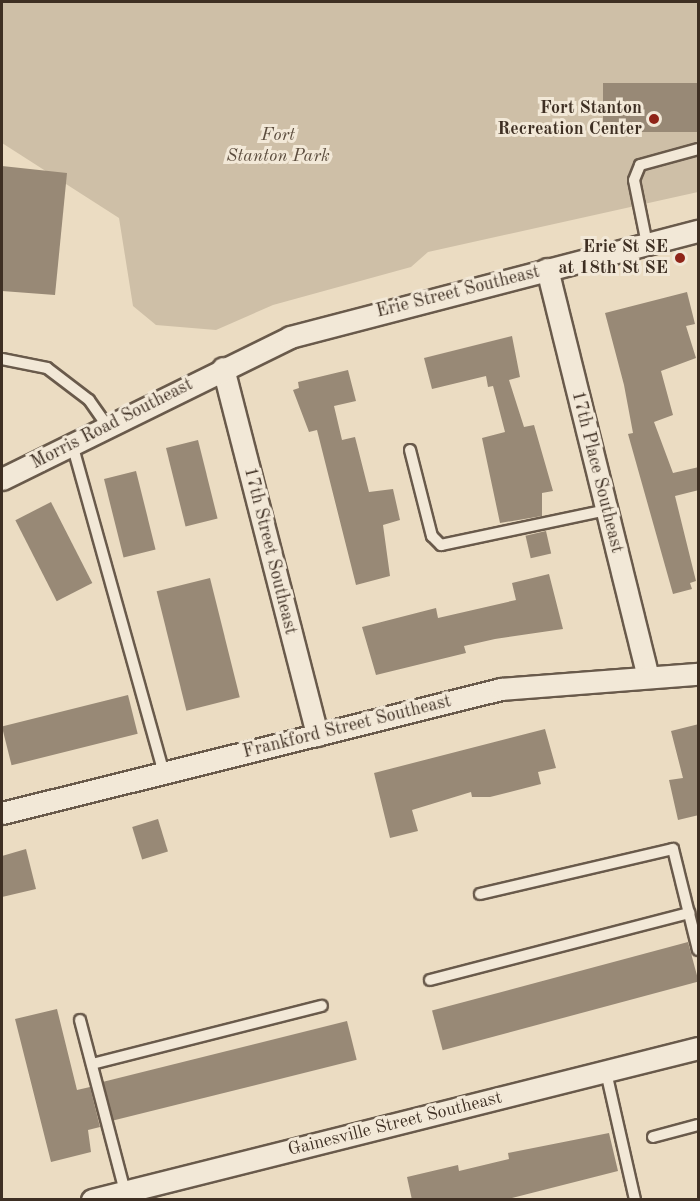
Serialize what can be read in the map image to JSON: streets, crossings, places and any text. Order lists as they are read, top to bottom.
{
  "streets": {
    "street": [
      "Erie Street Southeast",
      "Morris Road Southeast",
      "17th Place Southeast",
      "17th Street Southeast",
      "Frankford Street Southeast",
      "Gainesville Street Southeast"
    ]
  },
  "crossings": [
    ["Erie Street Southeast", "Morris Road Southeast"],
    ["Erie Street Southeast", "17th Place Southeast"],
    ["Erie Street Southeast", "17th Street Southeast"],
    ["Morris Road Southeast", "17th Street Southeast"],
    ["17th Place Southeast", "Frankford Street Southeast"],
    ["17th Street Southeast", "Frankford Street Southeast"]
  ],
  "parks": ["Fort Stanton Park"],
  "places": ["Fort Stanton Recreation Center", "Erie St SE at 18th St SE"]
}
